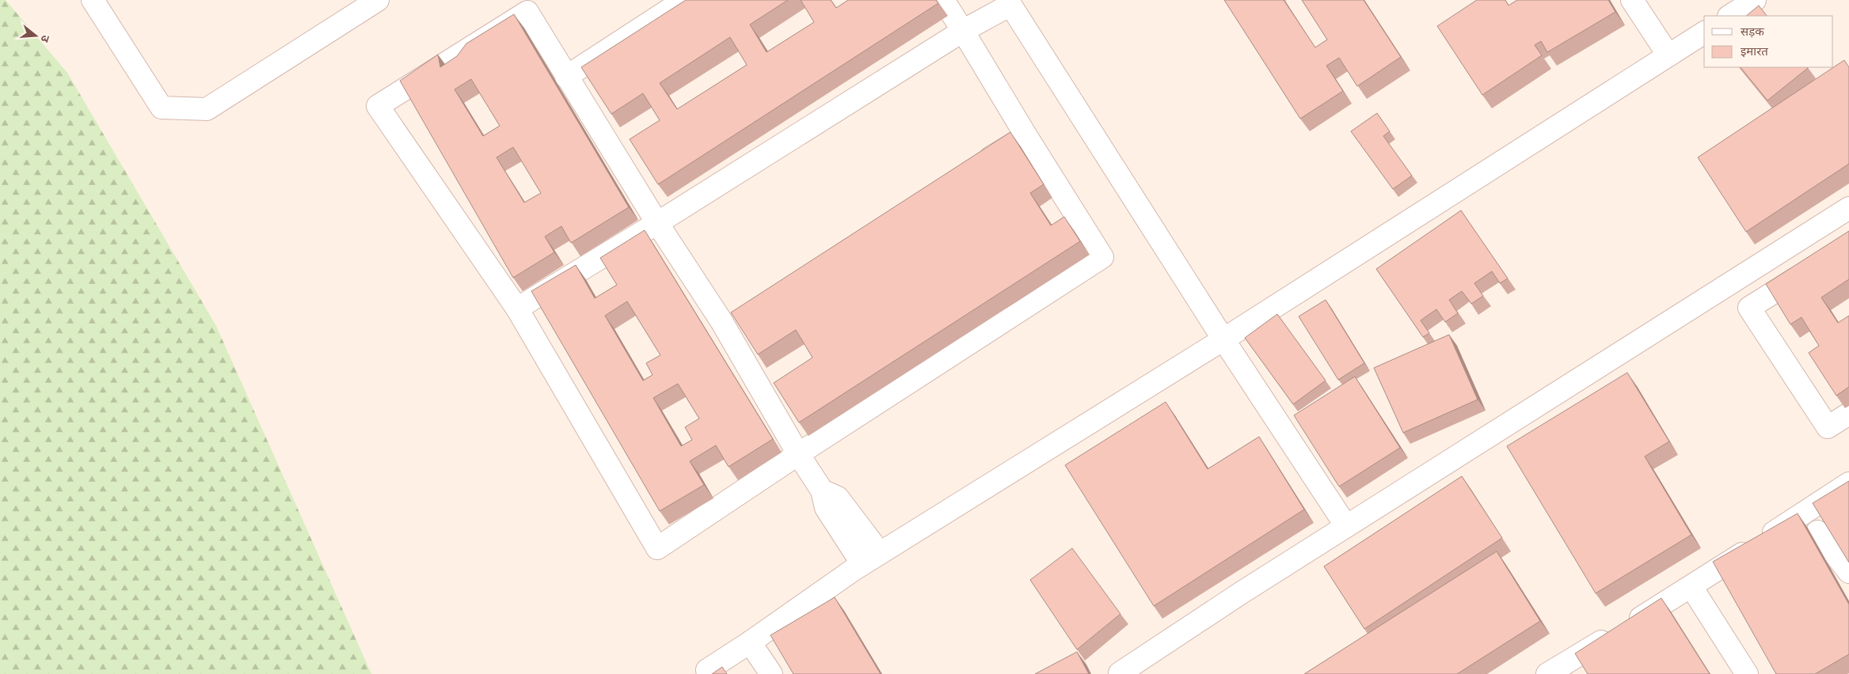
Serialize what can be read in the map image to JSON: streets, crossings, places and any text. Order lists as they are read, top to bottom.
{
  "legend": ["सड़क", "इमारत"],
  "north": "right"
}
